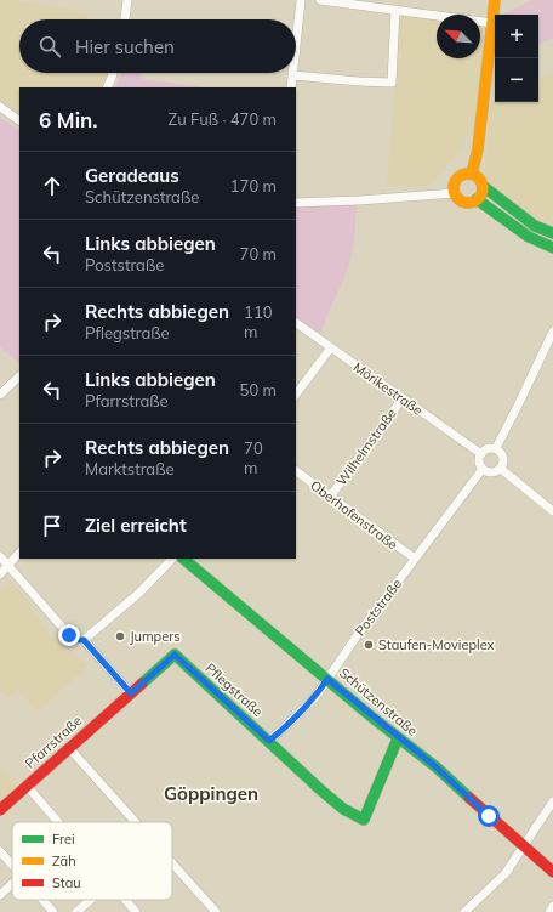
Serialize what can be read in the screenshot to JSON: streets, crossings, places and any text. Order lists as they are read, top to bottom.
{
  "streets": {
    "street": [
      "Mörikestraße",
      "Wilhelmstraße",
      "Oberhofenstraße",
      "Poststraße",
      "Pflegstraße",
      "Schützenstraße",
      "Pfarrstraße"
    ]
  },
  "crossings": [
    ["Mörikestraße", "Wilhelmstraße"],
    ["Mörikestraße", "Poststraße"],
    ["Wilhelmstraße", "Oberhofenstraße"],
    ["Oberhofenstraße", "Poststraße"],
    ["Poststraße", "Pflegstraße"],
    ["Poststraße", "Schützenstraße"],
    ["Pflegstraße", "Schützenstraße"],
    ["Pflegstraße", "Pfarrstraße"]
  ],
  "districts": ["Göppingen"],
  "places": ["Jumpers", "Staufen-Movieplex"],
  "legend": ["Frei", "Zäh", "Stau"],
  "north": "top left",
  "page": {
    "map_buttons": ["+", "−"],
    "search": "Hier suchen",
    "heading": ["6 Min.", "Zu Fuß · 470 m"],
    "list": [
      ["Geradeaus", "Schützenstraße", "170 m"],
      ["Links abbiegen", "Poststraße", "70 m"],
      ["Rechts abbiegen", "Pflegstraße", "110 m"],
      ["Links abbiegen", "Pfarrstraße", "50 m"],
      ["Rechts abbiegen", "Marktstraße", "70 m"],
      "Ziel erreicht"
    ]
  }
}
